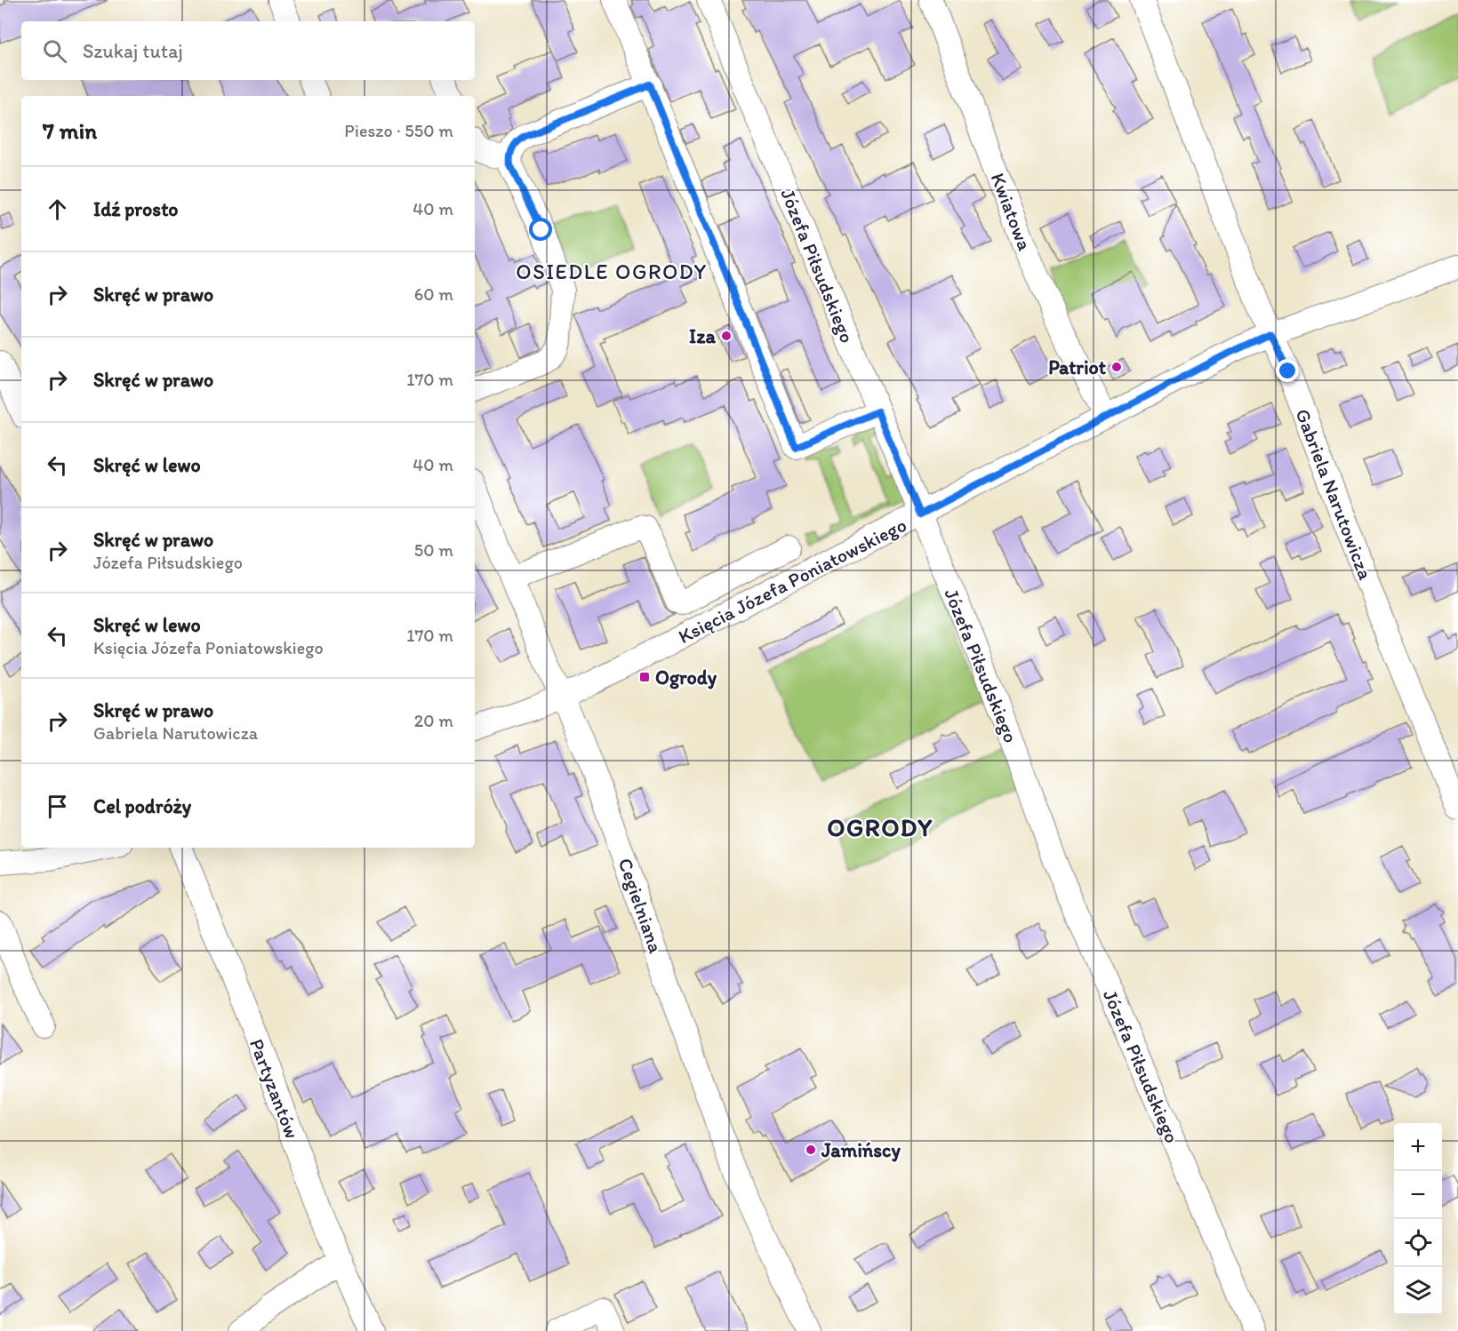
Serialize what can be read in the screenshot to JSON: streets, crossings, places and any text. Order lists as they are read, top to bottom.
{
  "streets": {
    "street": [
      "Kwiatowa",
      "Józefa Piłsudskiego",
      "Gabriela Narutowicza",
      "Księcia Józefa Poniatowskiego",
      "Cegielniana",
      "Partyzantów"
    ]
  },
  "crossings": [
    ["Kwiatowa", "Księcia Józefa Poniatowskiego"],
    ["Józefa Piłsudskiego", "Księcia Józefa Poniatowskiego"],
    ["Gabriela Narutowicza", "Księcia Józefa Poniatowskiego"],
    ["Księcia Józefa Poniatowskiego", "Cegielniana"]
  ],
  "districts": ["OSIEDLE OGRODY", "OGRODY"],
  "places": {
    "other": ["Iza", "Patriot", "Jamińscy"],
    "transit": ["Ogrody"]
  },
  "page": {
    "search": "Szukaj tutaj",
    "heading": ["7 min", "Pieszo · 550 m"],
    "list": [
      ["Idź prosto", "40 m"],
      ["Skręć w prawo", "60 m"],
      ["Skręć w prawo", "170 m"],
      ["Skręć w lewo", "40 m"],
      ["Skręć w prawo", "Józefa Piłsudskiego", "50 m"],
      ["Skręć w lewo", "Księcia Józefa Poniatowskiego", "170 m"],
      ["Skręć w prawo", "Gabriela Narutowicza", "20 m"],
      "Cel podróży"
    ],
    "map_buttons": ["+", "−"]
  }
}
